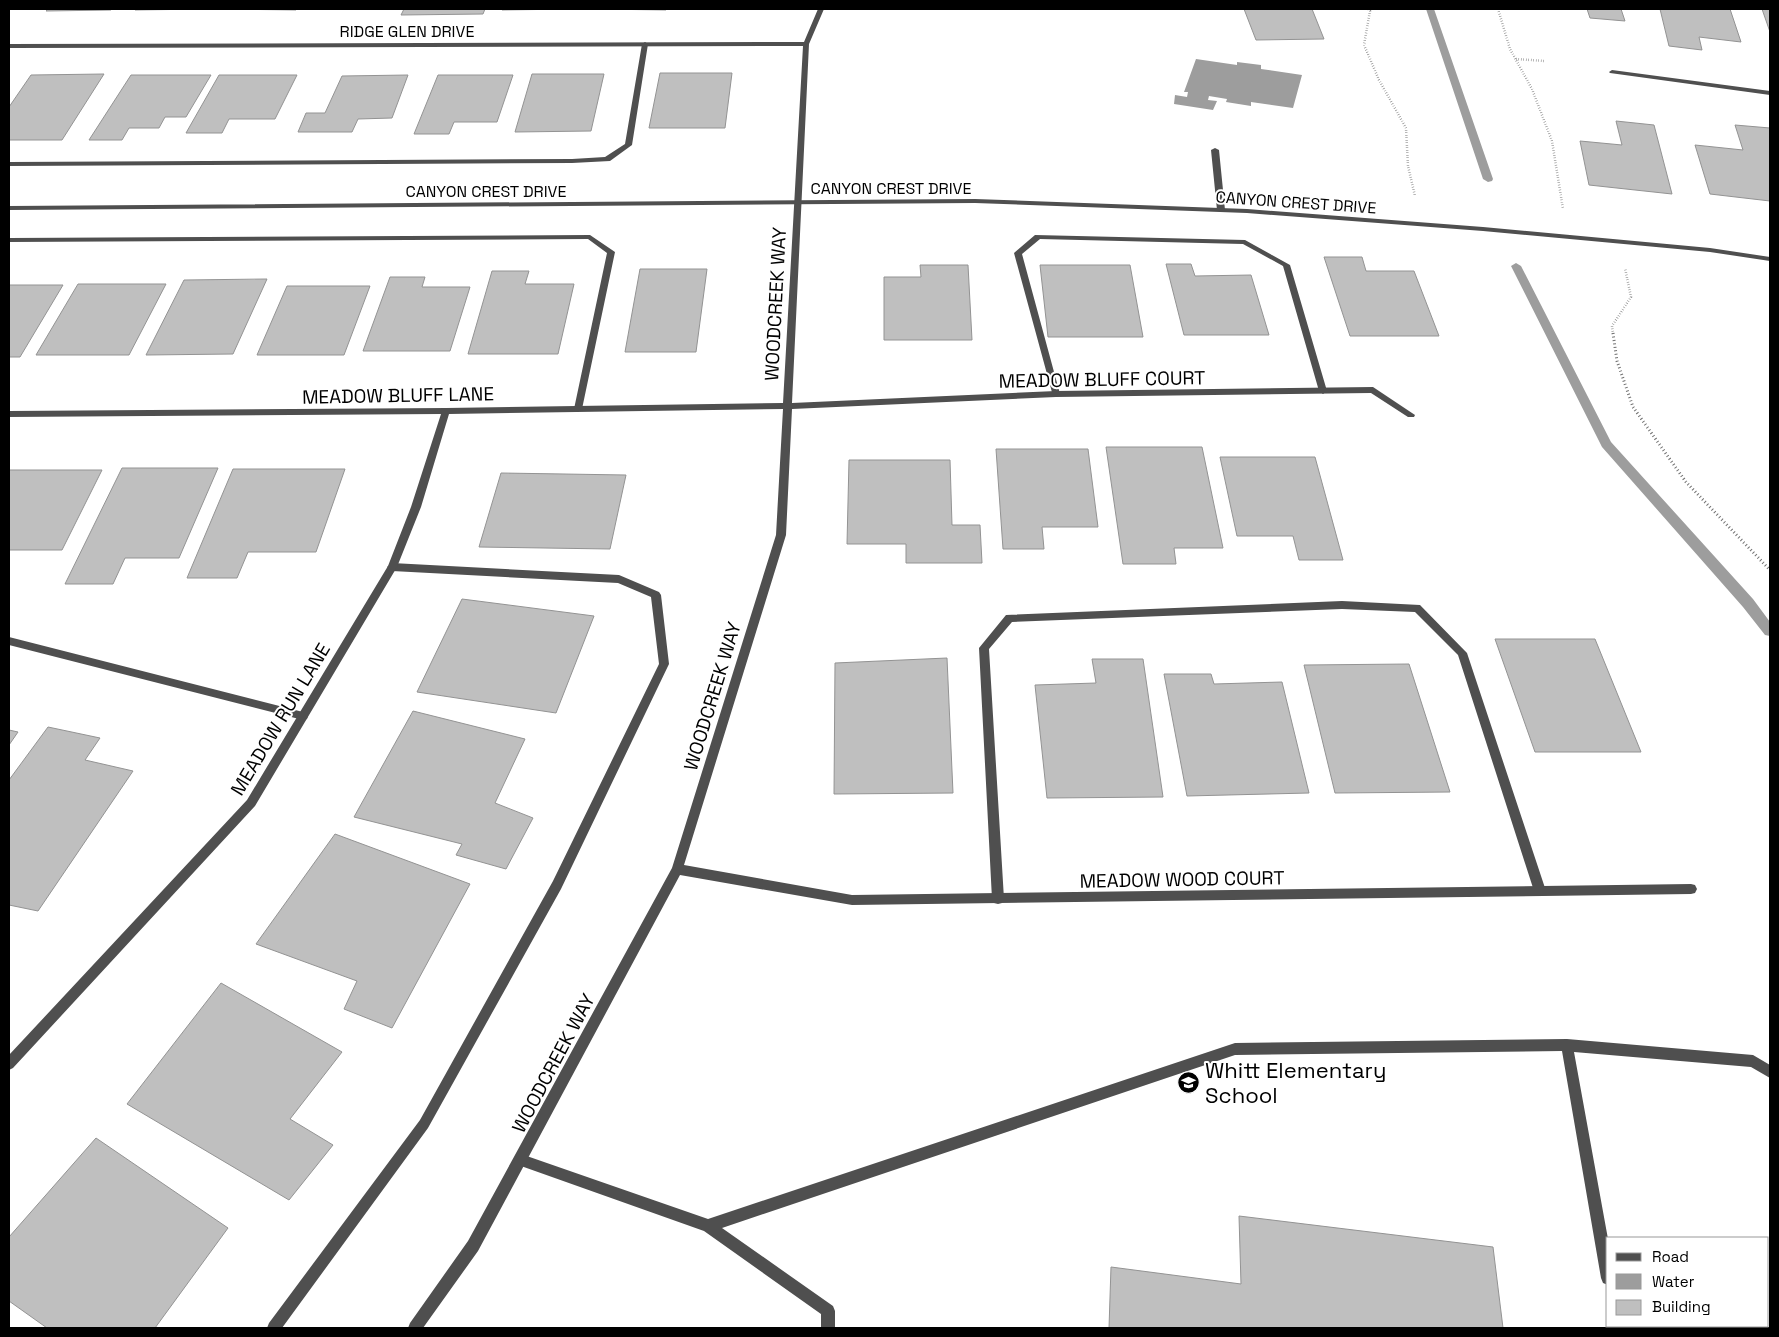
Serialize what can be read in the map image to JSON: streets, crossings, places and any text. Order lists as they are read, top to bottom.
{
  "streets": {
    "street": [
      "RIDGE GLEN DRIVE",
      "CANYON CREST DRIVE",
      "WOODCREEK WAY",
      "MEADOW BLUFF COURT",
      "MEADOW BLUFF LANE",
      "MEADOW RUN LANE",
      "MEADOW WOOD COURT"
    ]
  },
  "crossings": [
    ["RIDGE GLEN DRIVE", "WOODCREEK WAY"],
    ["CANYON CREST DRIVE", "WOODCREEK WAY"],
    ["WOODCREEK WAY", "MEADOW BLUFF COURT"],
    ["WOODCREEK WAY", "MEADOW BLUFF LANE"],
    ["WOODCREEK WAY", "MEADOW WOOD COURT"],
    ["MEADOW BLUFF COURT", "MEADOW BLUFF LANE"],
    ["MEADOW BLUFF LANE", "MEADOW RUN LANE"]
  ],
  "places": {
    "school or university": ["Whitt Elementary School"]
  },
  "legend": ["Road", "Water", "Building"]
}
